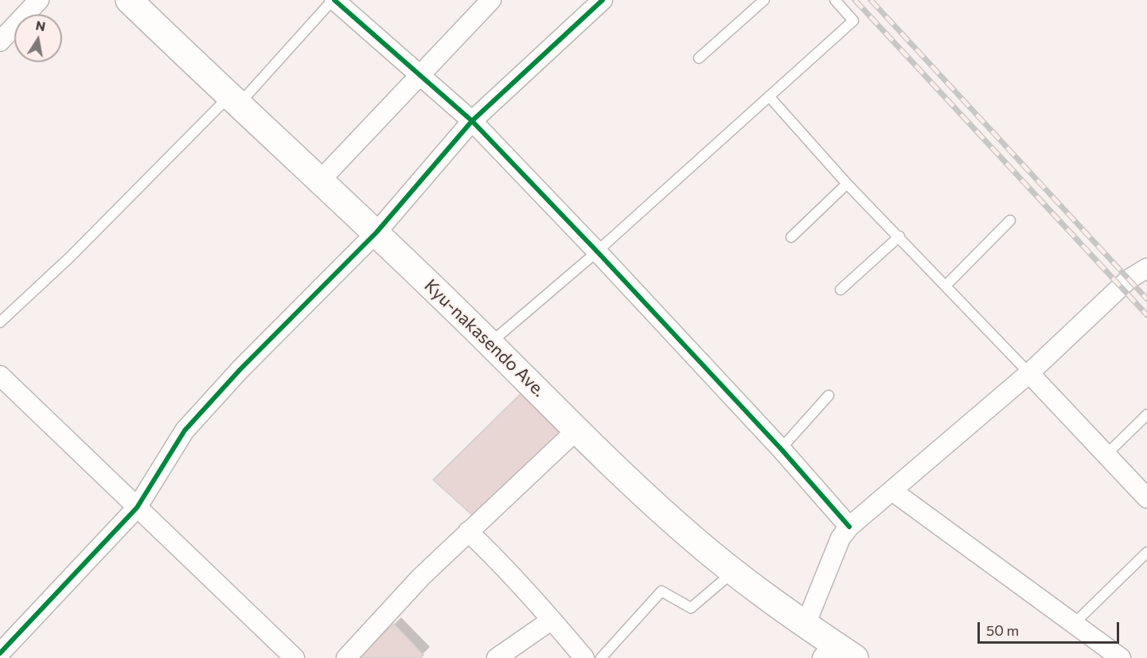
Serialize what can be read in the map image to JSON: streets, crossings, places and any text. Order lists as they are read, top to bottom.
{
  "streets": {
    "main road": ["Kyu-nakasendo Ave."]
  },
  "scale_bar": "50 m",
  "north": "top"
}
